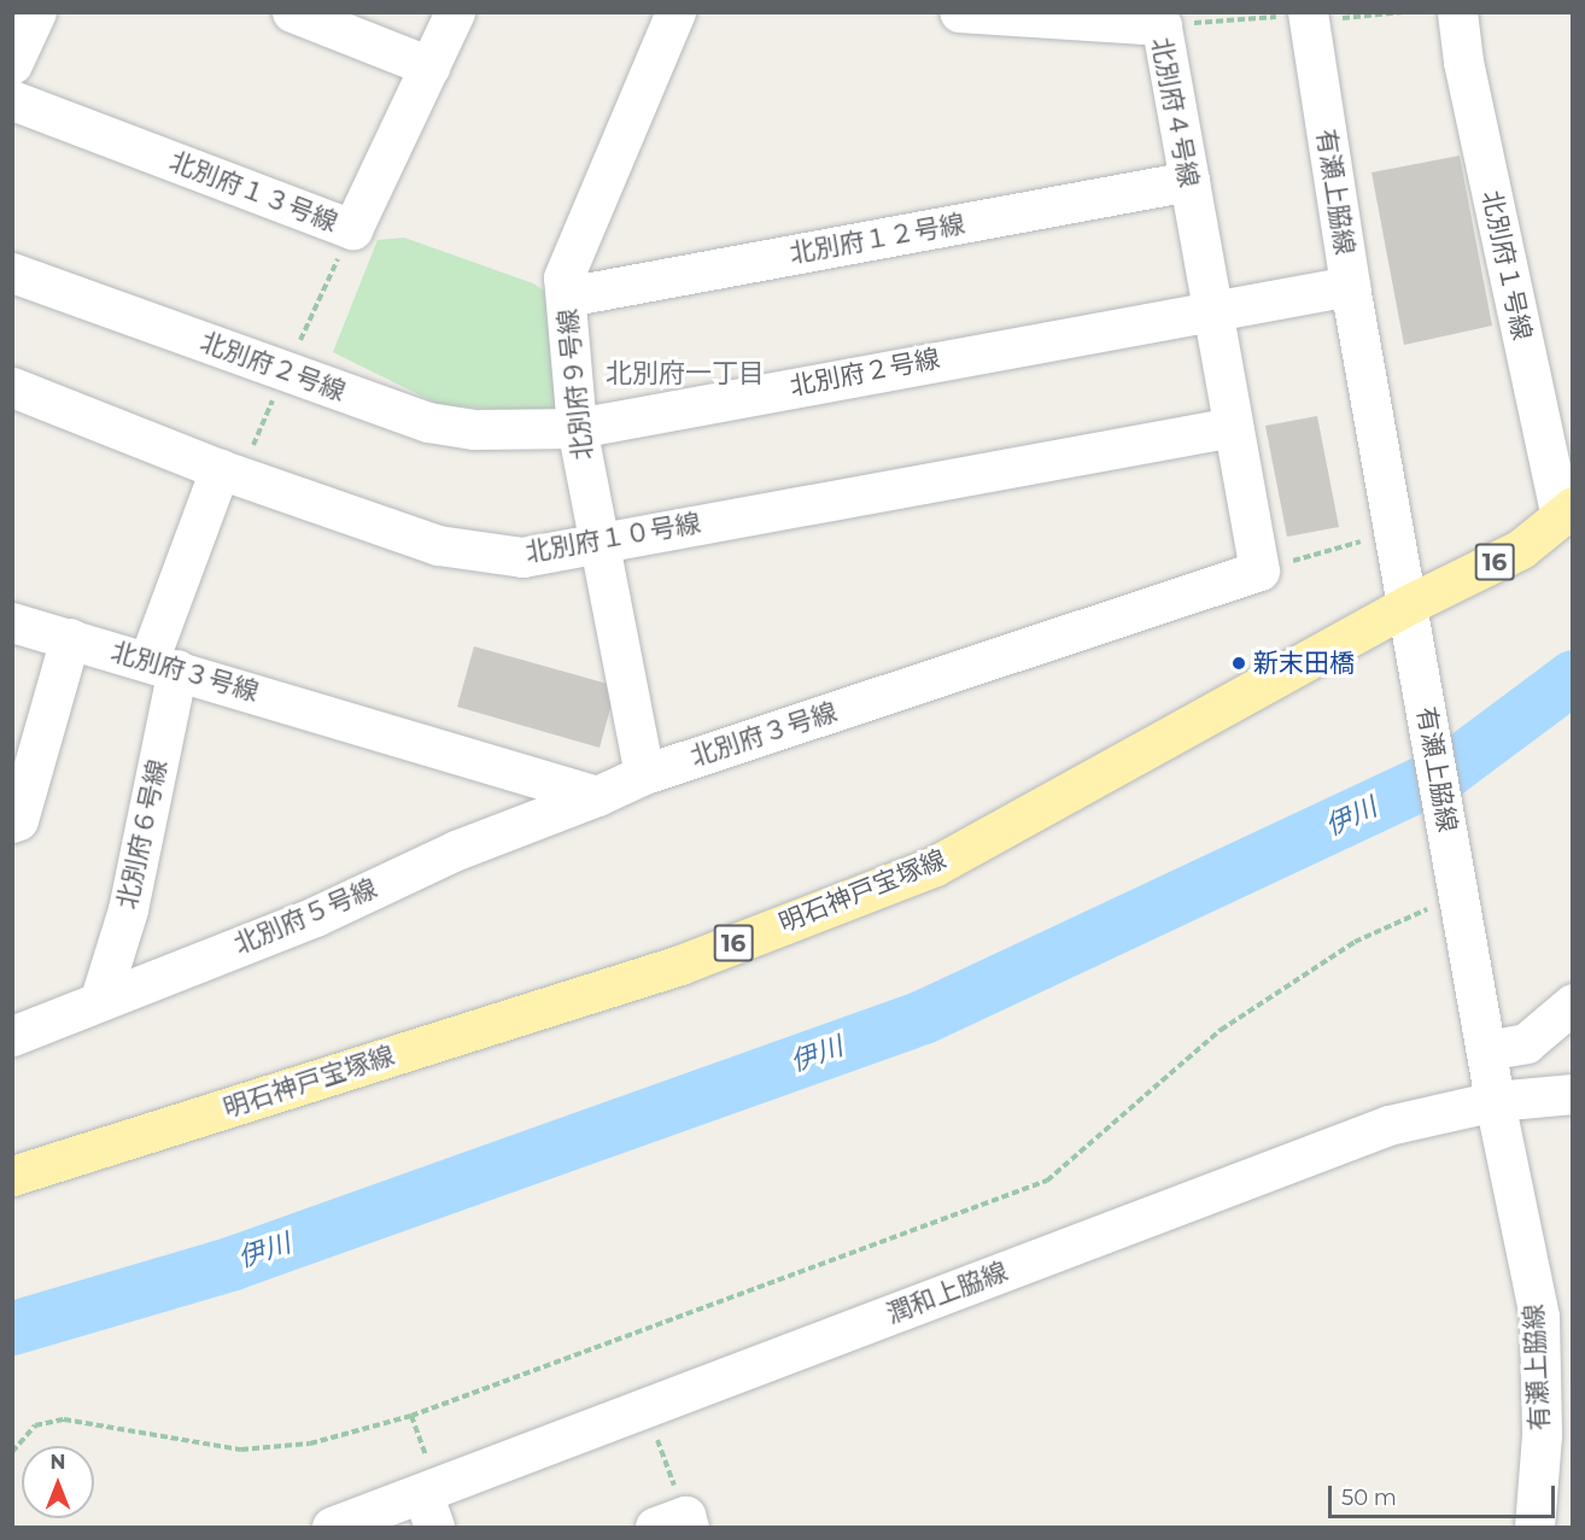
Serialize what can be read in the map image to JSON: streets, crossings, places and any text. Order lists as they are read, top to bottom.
{
  "streets": {
    "main road": ["16", "明石神戸宝塚線"],
    "street": [
      "北別府４号線",
      "北別府１３号線",
      "有瀬上脇線",
      "北別府１２号線",
      "北別府１号線",
      "北別府２号線",
      "北別府９号線",
      "北別府１０号線",
      "北別府３号線",
      "北別府６号線",
      "北別府５号線",
      "潤和上脇線"
    ]
  },
  "crossings": [
    ["北別府４号線", "北別府１２号線"],
    ["北別府４号線", "北別府２号線"],
    ["有瀬上脇線", "北別府２号線"],
    ["有瀬上脇線", "明石神戸宝塚線"],
    ["有瀬上脇線", "潤和上脇線"],
    ["北別府１２号線", "北別府９号線"],
    ["北別府１号線", "明石神戸宝塚線"],
    ["北別府２号線", "北別府９号線"],
    ["北別府９号線", "北別府１０号線"],
    ["北別府９号線", "北別府３号線"],
    ["北別府１０号線", "北別府６号線"],
    ["北別府３号線", "北別府６号線"],
    ["北別府３号線", "北別府５号線"],
    ["北別府６号線", "北別府５号線"]
  ],
  "districts": ["北別府一丁目"],
  "water": ["伊川"],
  "places": ["新末田橋"],
  "scale_bar": "50 m",
  "north": "top"
}
